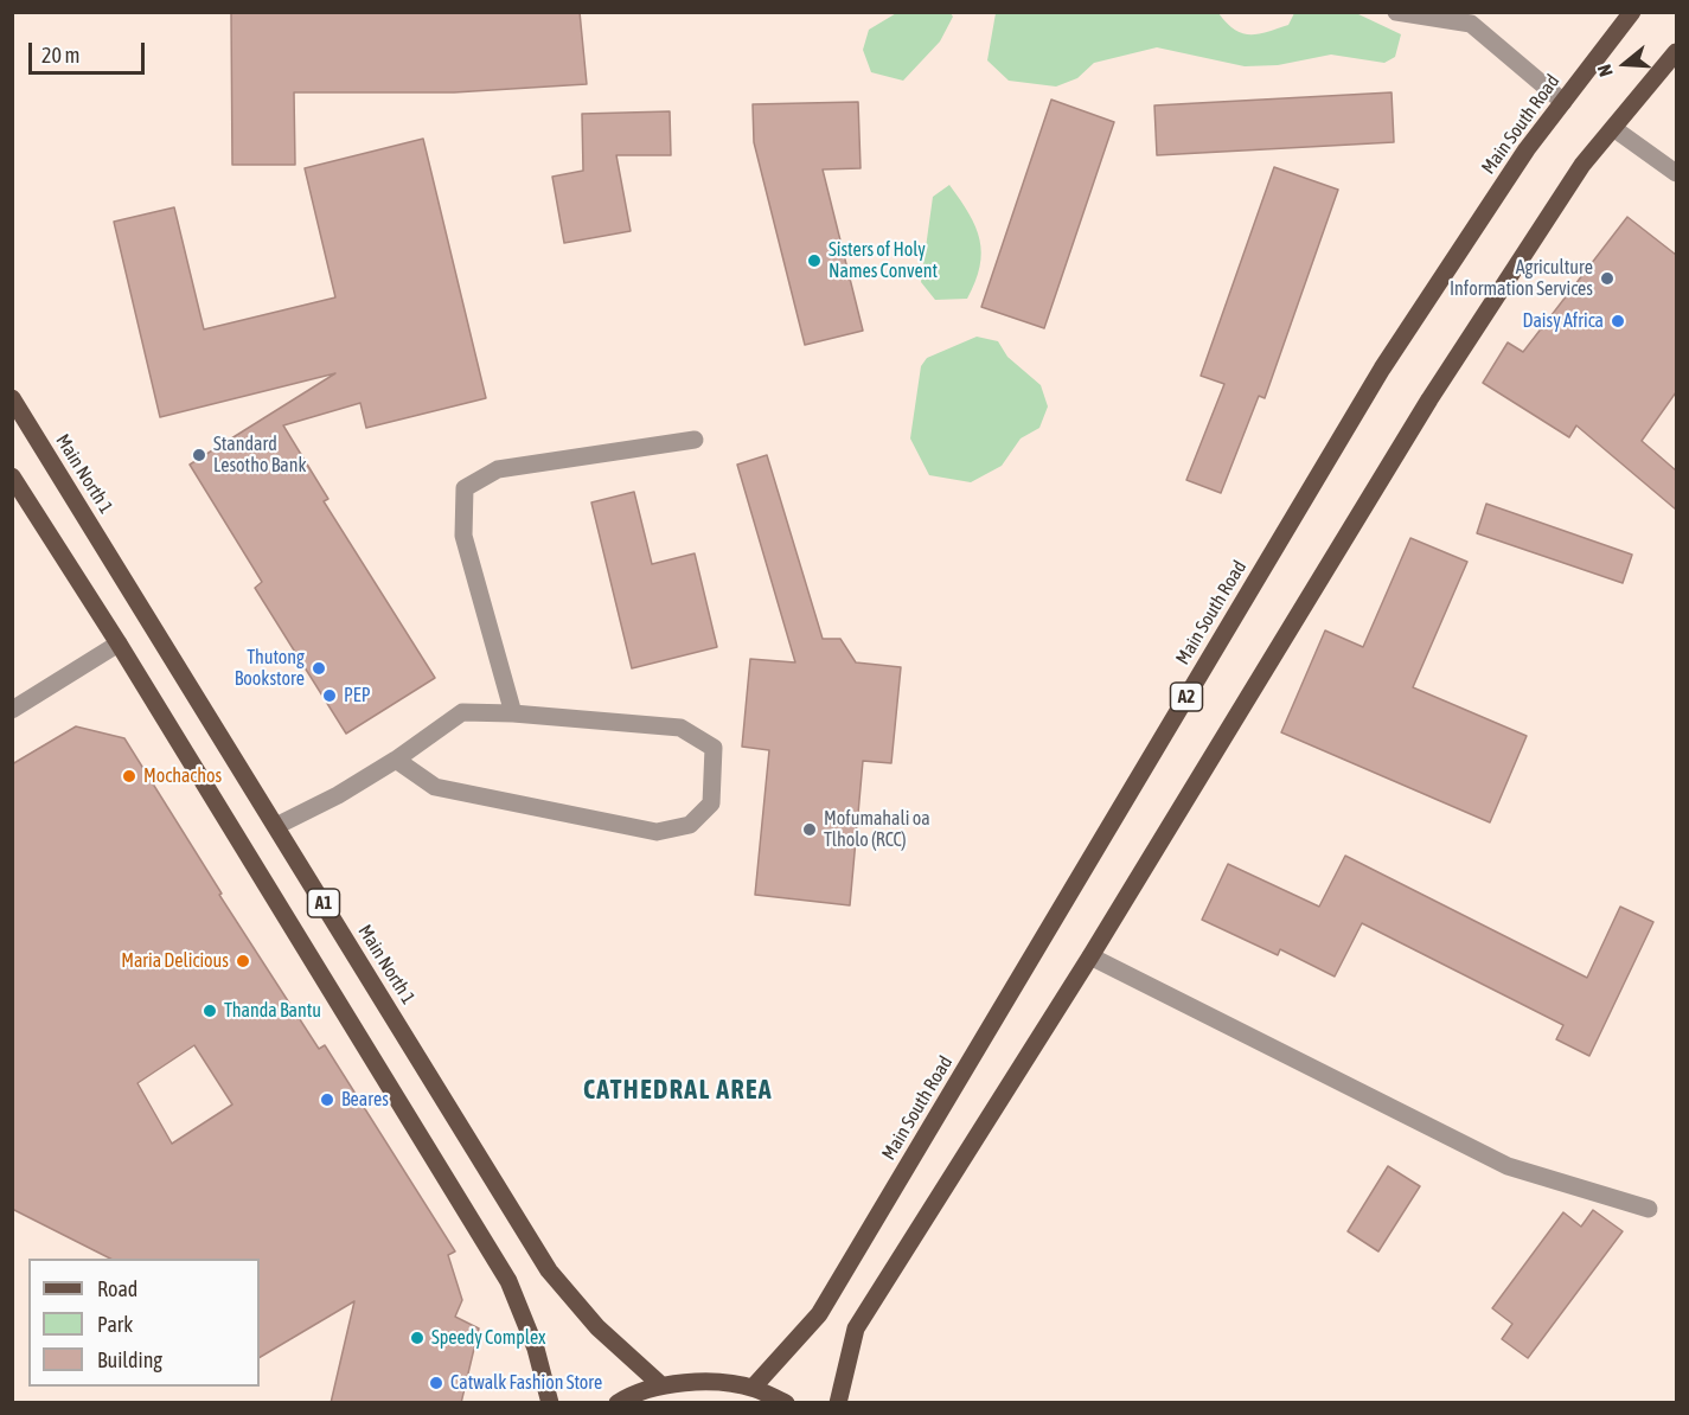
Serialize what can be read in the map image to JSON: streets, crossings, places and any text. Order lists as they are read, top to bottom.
{
  "streets": {
    "main road": [
      "Main South Road",
      "Main North 1",
      "A2",
      "A1"
    ]
  },
  "districts": ["CATHEDRAL AREA"],
  "places": [
    "Sisters of Holy Names Convent",
    "Agriculture Information Services",
    "Daisy Africa",
    "Standard Lesotho Bank",
    "Thutong Bookstore",
    "PEP",
    "Mochachos",
    "Mofumahali oa Tlholo (RCC)",
    "Maria Delicious",
    "Thanda Bantu",
    "Beares",
    "Speedy Complex",
    "Catwalk Fashion Store"
  ],
  "legend": ["Road", "Park", "Building"],
  "scale_bar": "20 m",
  "north": "left"
}
